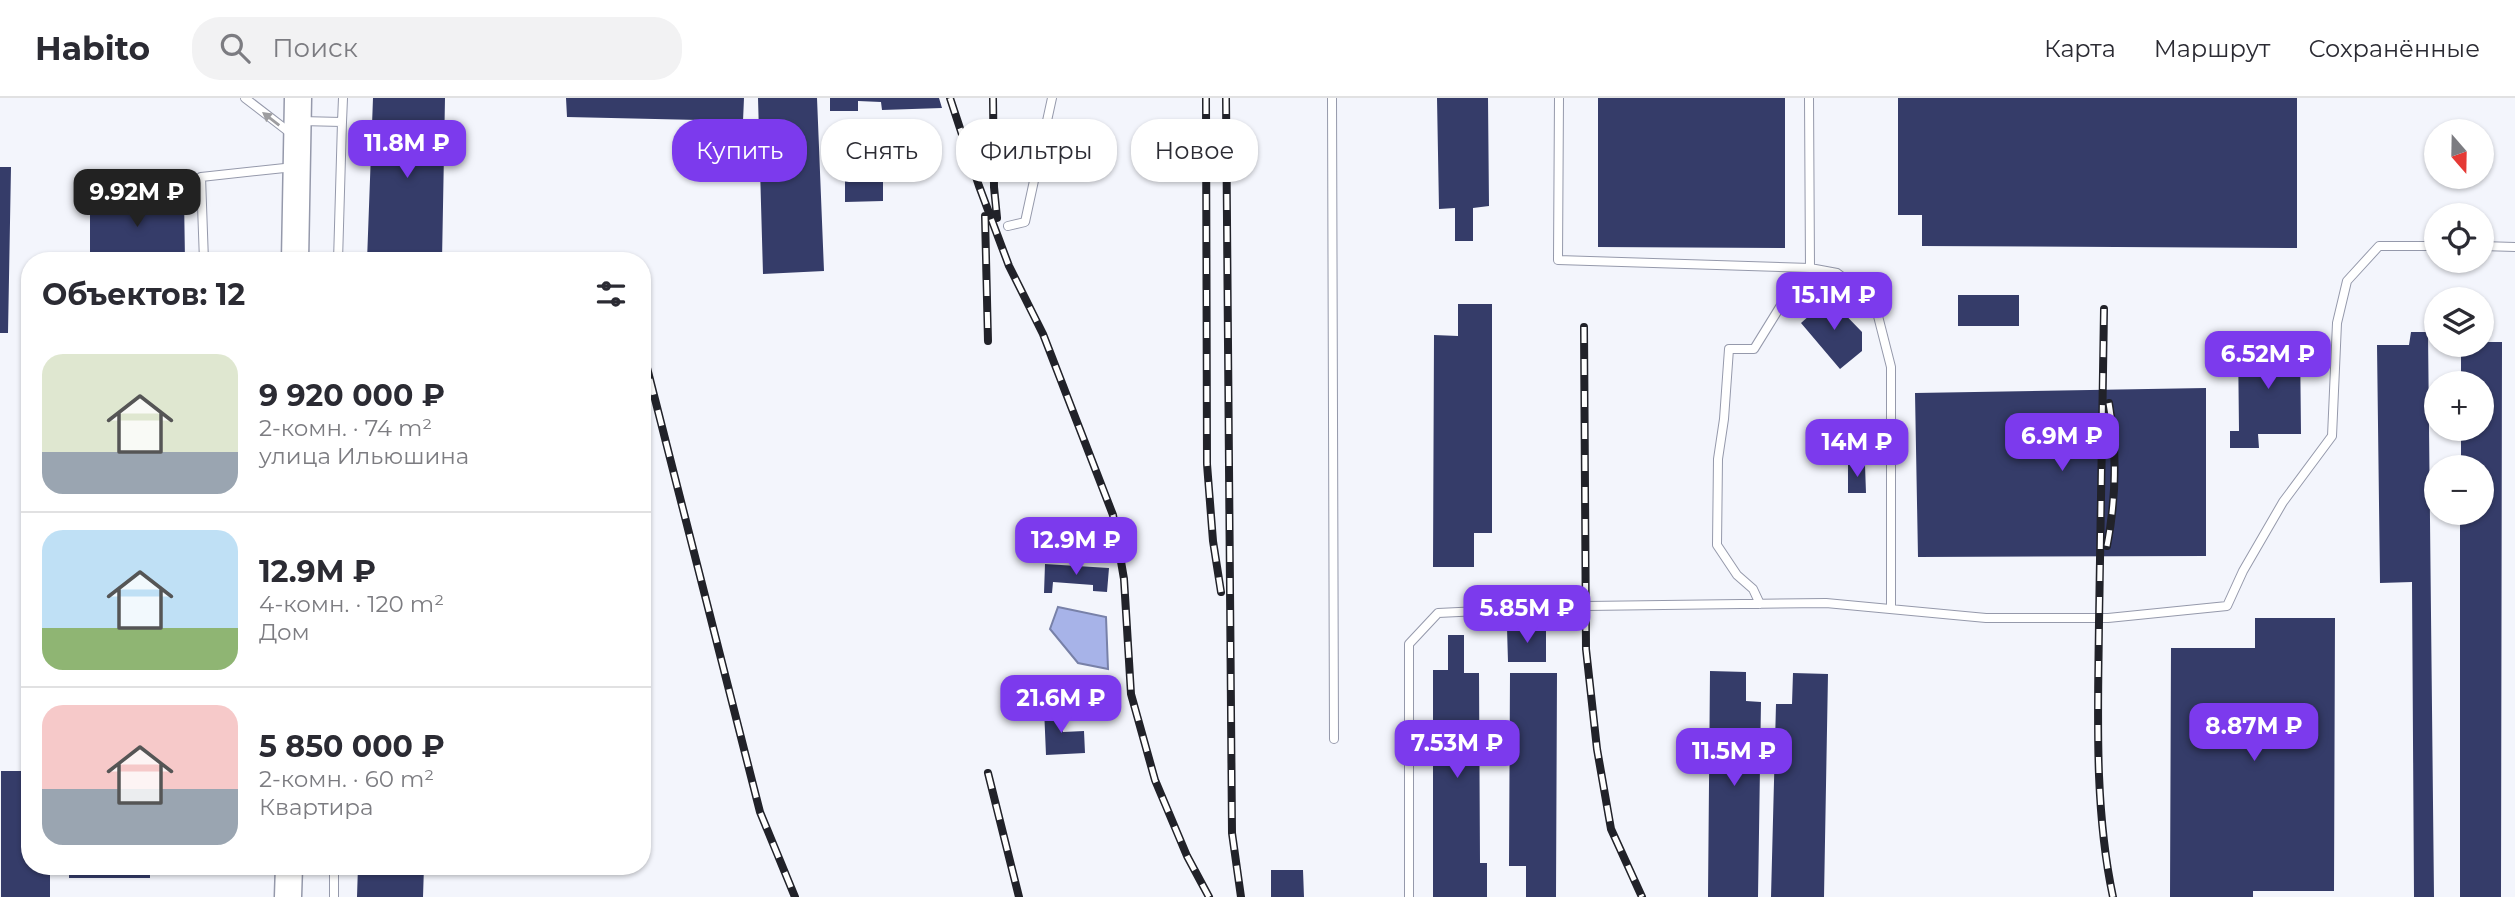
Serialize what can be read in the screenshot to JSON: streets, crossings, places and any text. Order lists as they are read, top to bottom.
{
  "north": "bottom",
  "page": {
    "header": "Habito",
    "search": "Поиск",
    "nav": ["Карта", "Маршрут", "Сохранённые"],
    "map_buttons": ["+", "−"],
    "chip": [
      "Купить",
      "Снять",
      "Фильтры",
      "Новое"
    ],
    "price": [
      "11.8M ₽",
      "9.92M ₽",
      "15.1M ₽",
      "6.52M ₽",
      "6.9M ₽",
      "14M ₽",
      "12.9M ₽",
      "5.85M ₽",
      "21.6M ₽",
      "8.87M ₽",
      "7.53M ₽",
      "11.5M ₽"
    ],
    "heading": "Объектов: 12",
    "list": [
      {
        "name": "9 920 000 ₽",
        "note": "2-комн. · 74 m² · улица Ильюшина"
      },
      {
        "name": "12.9M ₽",
        "note": "4-комн. · 120 m² · Дом"
      },
      {
        "name": "5 850 000 ₽",
        "note": "2-комн. · 60 m² · Квартира"
      }
    ]
  }
}
